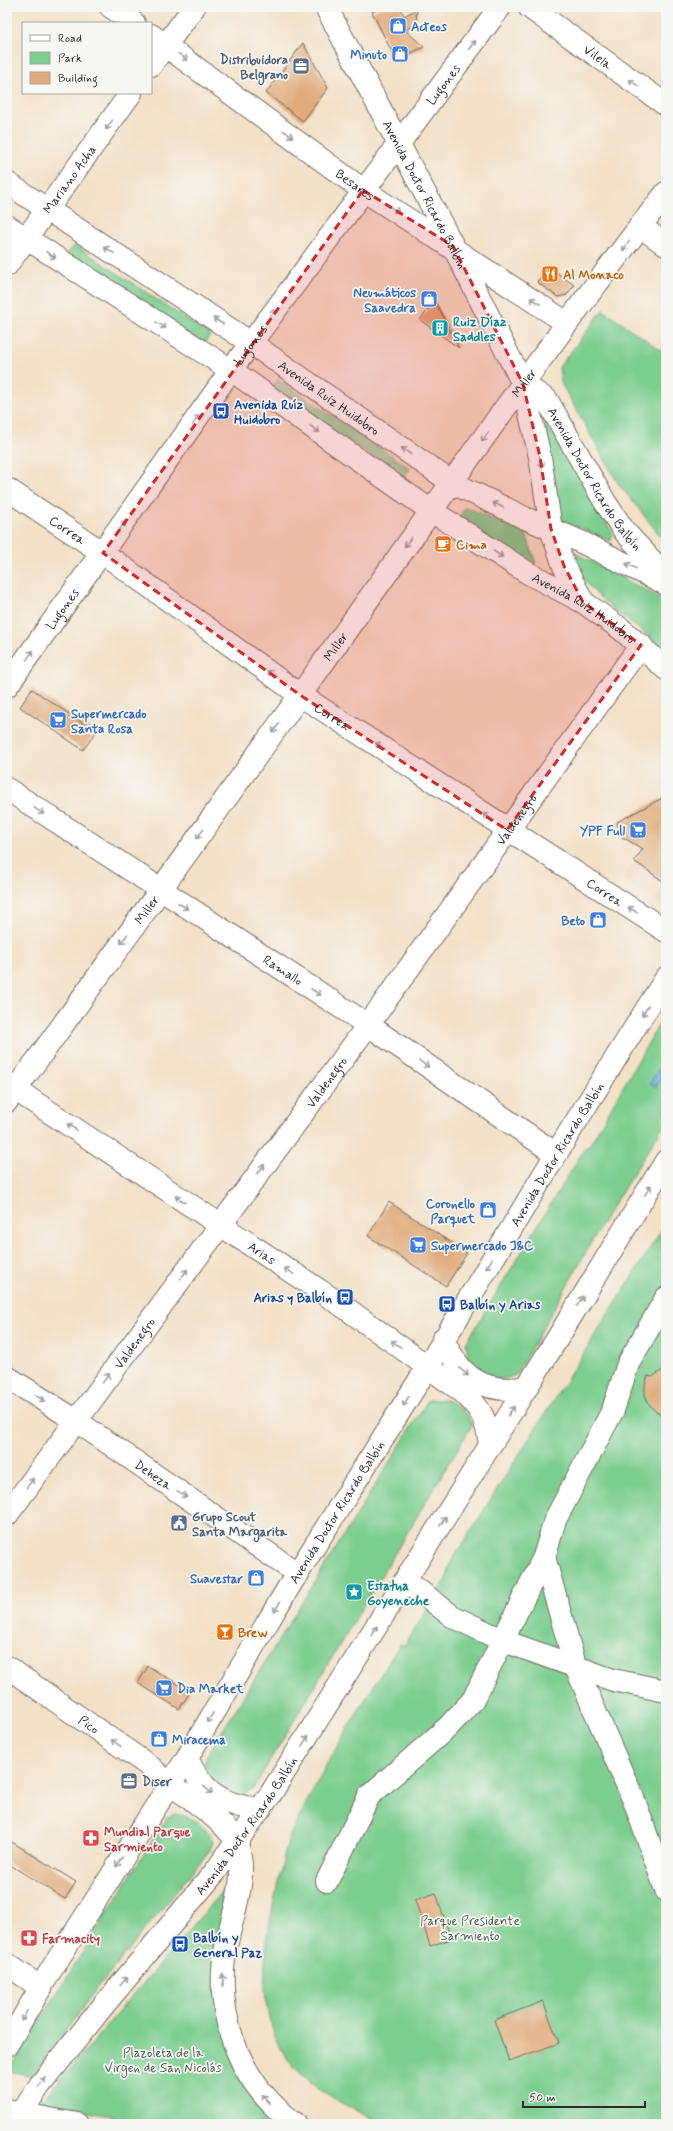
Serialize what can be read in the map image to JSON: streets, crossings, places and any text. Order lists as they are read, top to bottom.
{
  "streets": {
    "street": [
      "Vilela",
      "Lugones",
      "Mariano Acha",
      "Besares",
      "Avenida Doctor Ricardo Balbín",
      "Miller",
      "Avenida Ruiz Huidobro",
      "Correa",
      "Valdenegro",
      "Ramallo",
      "Arias",
      "Deheza",
      "Pico"
    ]
  },
  "crossings": [
    ["Lugones", "Besares"],
    ["Lugones", "Avenida Doctor Ricardo Balbín"],
    ["Lugones", "Avenida Ruiz Huidobro"],
    ["Lugones", "Correa"],
    ["Mariano Acha", "Avenida Ruiz Huidobro"],
    ["Besares", "Avenida Doctor Ricardo Balbín"],
    ["Besares", "Miller"],
    ["Avenida Doctor Ricardo Balbín", "Miller"],
    ["Avenida Doctor Ricardo Balbín", "Avenida Ruiz Huidobro"],
    ["Avenida Doctor Ricardo Balbín", "Ramallo"],
    ["Avenida Doctor Ricardo Balbín", "Arias"],
    ["Avenida Doctor Ricardo Balbín", "Deheza"],
    ["Avenida Doctor Ricardo Balbín", "Pico"],
    ["Miller", "Avenida Ruiz Huidobro"],
    ["Miller", "Correa"],
    ["Miller", "Ramallo"],
    ["Miller", "Arias"],
    ["Avenida Ruiz Huidobro", "Valdenegro"],
    ["Correa", "Valdenegro"],
    ["Valdenegro", "Ramallo"],
    ["Valdenegro", "Arias"],
    ["Valdenegro", "Deheza"]
  ],
  "one_way": [
    "Vilela",
    "Lugones",
    "Mariano Acha",
    "Miller",
    "Correa",
    "Valdenegro",
    "Ramallo",
    "Arias",
    "Deheza",
    "Pico"
  ],
  "parks": ["Parque Presidente Sarmiento", "Plazoleta de la Virgen de San Nicolás"],
  "places": {
    "shop": [
      "Acteos",
      "Minuto",
      "Neumáticos Saavedra",
      "Beto",
      "Coronello Parquet",
      "Suavestar",
      "Miracema"
    ],
    "office": ["Distribuidora Belgrano", "Diser"],
    "restaurant": ["Al Monaco"],
    "building": ["Ruiz Díaz Saddles"],
    "bus stop": [
      "Avenida Ruíz Huidobro",
      "Arias y Balbín",
      "Balbín y Arias",
      "Balbín y General Paz"
    ],
    "cafe": ["Cima"],
    "supermarket": [
      "Supermercado Santa Rosa",
      "YPF Full",
      "Supermercado J&C",
      "Dia Market"
    ],
    "public building": ["Grupo Scout Santa Margarita"],
    "place": ["Estatua Goyeneche"],
    "bar": ["Brew"],
    "pharmacy": ["Mundial Parque Sarmiento", "Farmacity"]
  },
  "legend": ["Road", "Park", "Building"],
  "scale_bar": "50 m"
}
